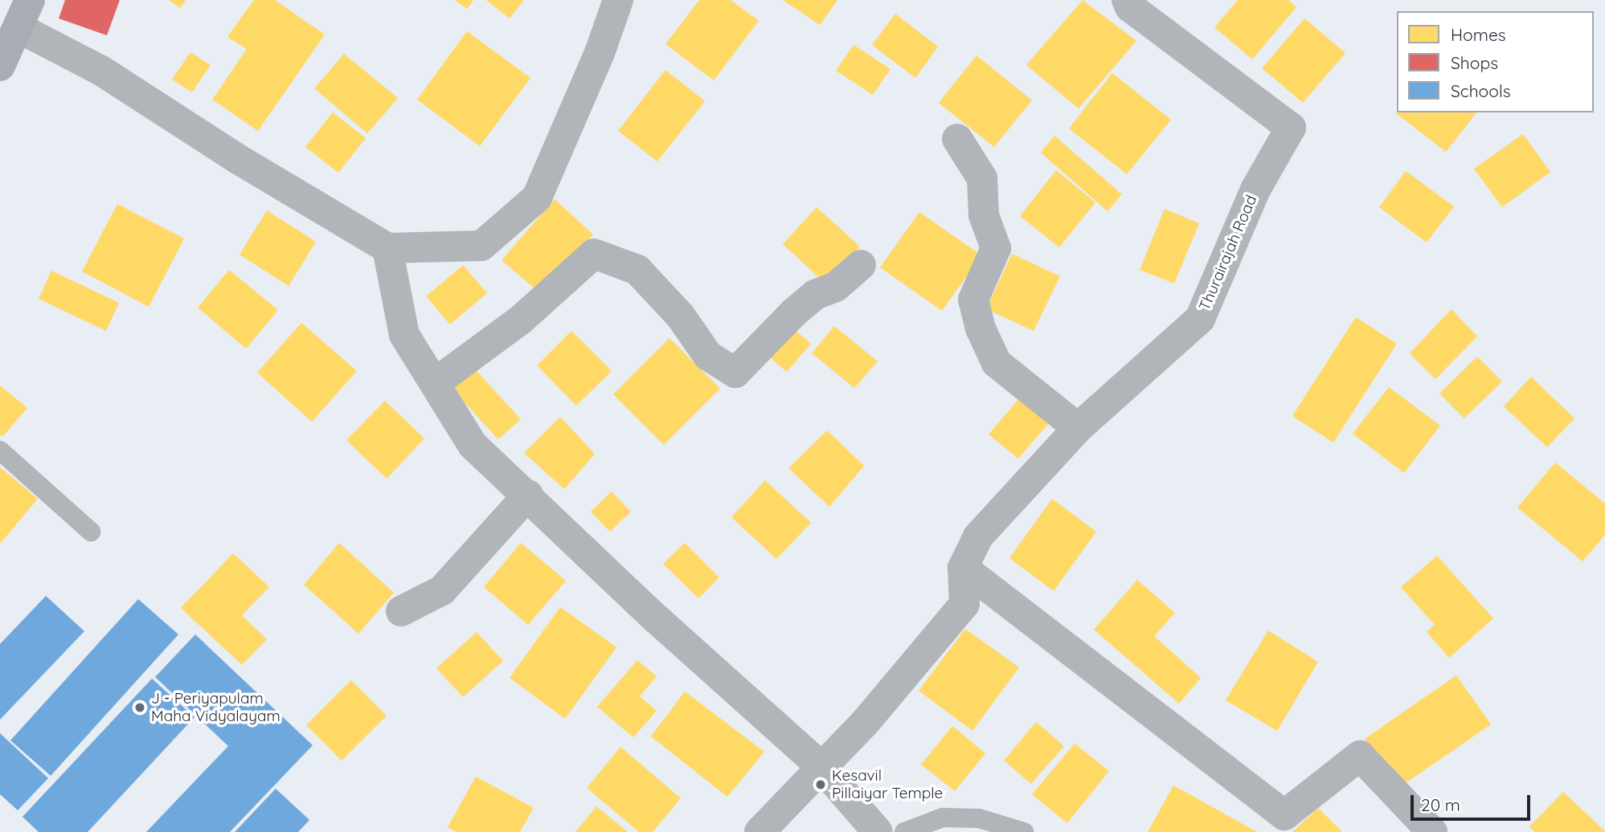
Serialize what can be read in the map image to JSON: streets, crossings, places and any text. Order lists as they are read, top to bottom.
{
  "streets": {
    "street": ["Thurairajah Road"]
  },
  "places": ["J - Periyapulam Maha Vidyalayam", "Kesavil Pillaiyar Temple"],
  "legend": ["Homes", "Shops", "Schools"],
  "scale_bar": "20 m"
}
